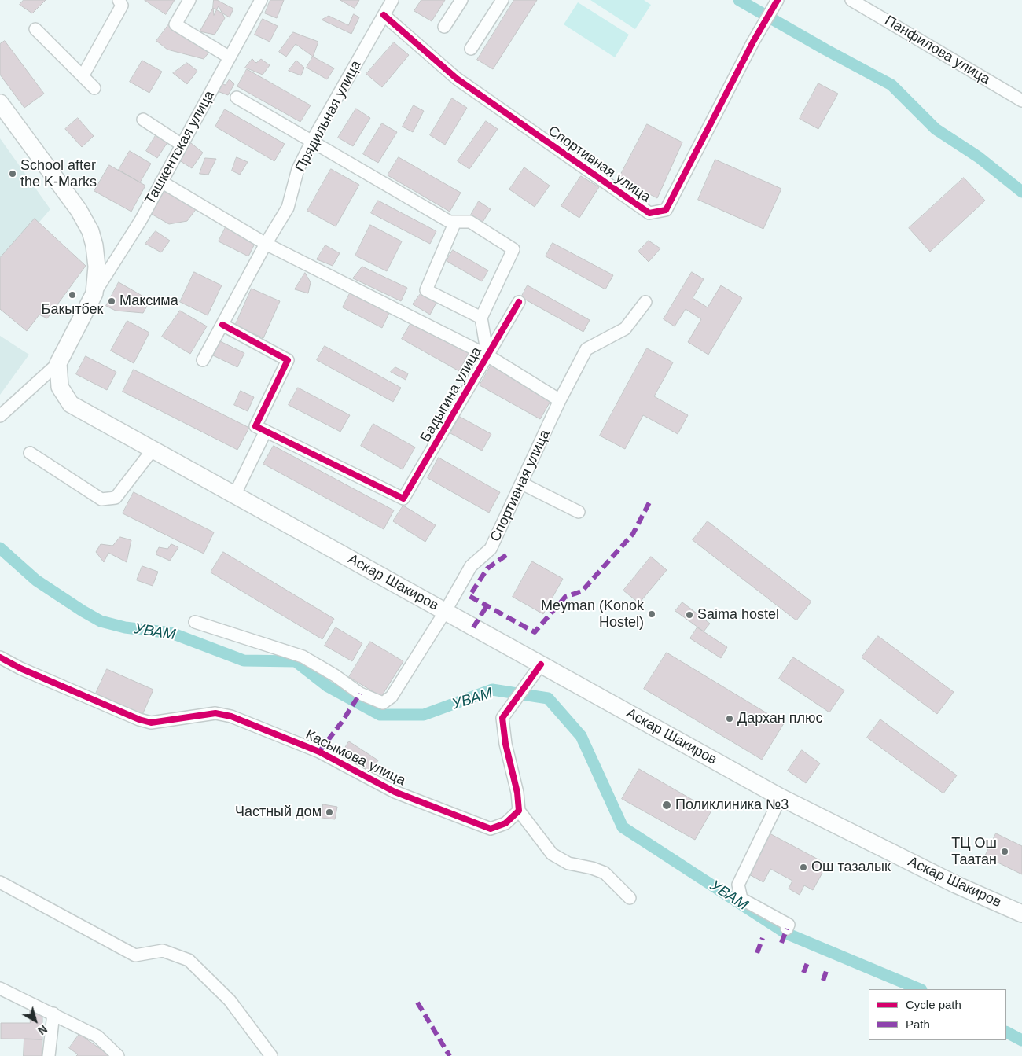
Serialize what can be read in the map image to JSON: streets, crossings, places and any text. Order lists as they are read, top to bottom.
{
  "streets": {
    "main road": ["Аскар Шакиров"],
    "street": [
      "Панфилова улица",
      "Прядильная улица",
      "Ташкентская улица",
      "Спортивная улица",
      "Бадыгина улица",
      "Касымова улица"
    ]
  },
  "crossings": [
    ["Прядильная улица", "Спортивная улица"],
    ["Прядильная улица", "Бадыгина улица"],
    ["Ташкентская улица", "Бадыгина улица"],
    ["Спортивная улица", "Бадыгина улица"],
    ["Спортивная улица", "Аскар Шакиров"]
  ],
  "water": ["УВАМ"],
  "places": [
    "School after the K-Marks",
    "Бакытбек",
    "Максима",
    "Meyman (Konok Hostel)",
    "Saima hostel",
    "Дархан плюс",
    "Поликлиника №3",
    "Частный дом",
    "ТЦ Ош Таатан",
    "Ош тазалык"
  ],
  "legend": ["Cycle path", "Path"],
  "north": "bottom right"
}
